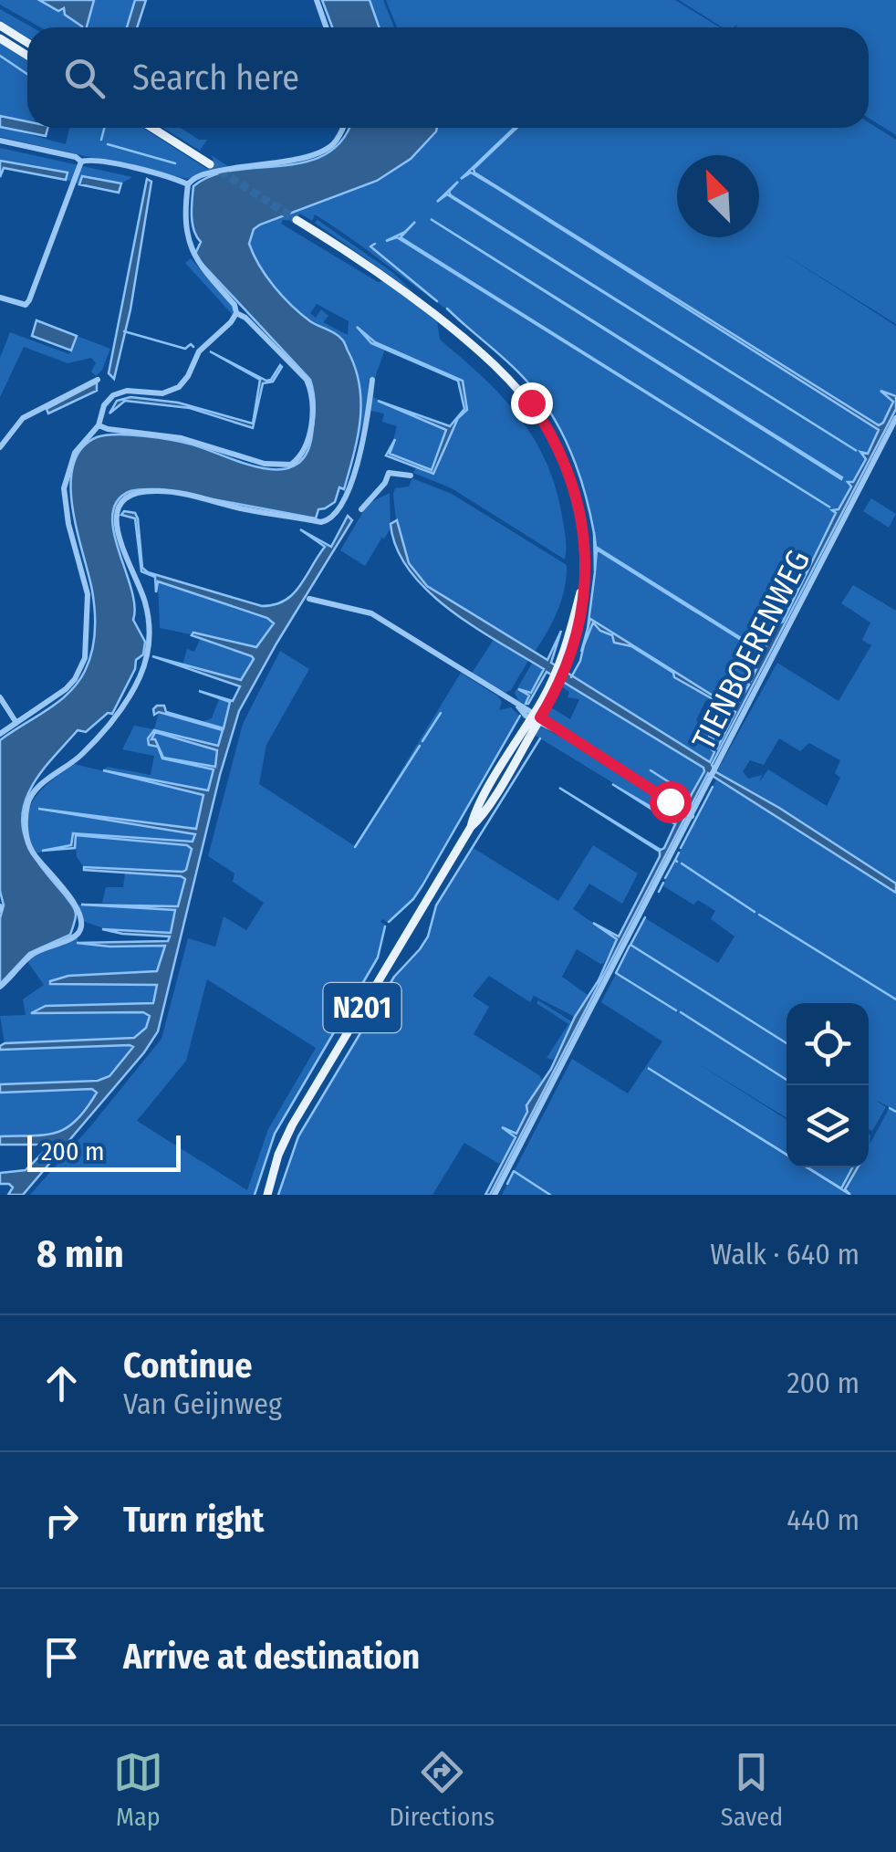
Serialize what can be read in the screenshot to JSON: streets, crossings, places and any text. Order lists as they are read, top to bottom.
{
  "streets": {
    "main road": ["N201"],
    "street": ["TIENBOERENWEG"]
  },
  "scale_bar": "200 m",
  "north": "top left",
  "page": {
    "search": "Search here",
    "scale": "200 m",
    "heading": ["8 min", "Walk · 640 m"],
    "list": [
      ["Continue", "Van Geijnweg", "200 m"],
      ["Turn right", "440 m"],
      "Arrive at destination"
    ],
    "nav": ["Map", "Directions", "Saved"]
  }
}
